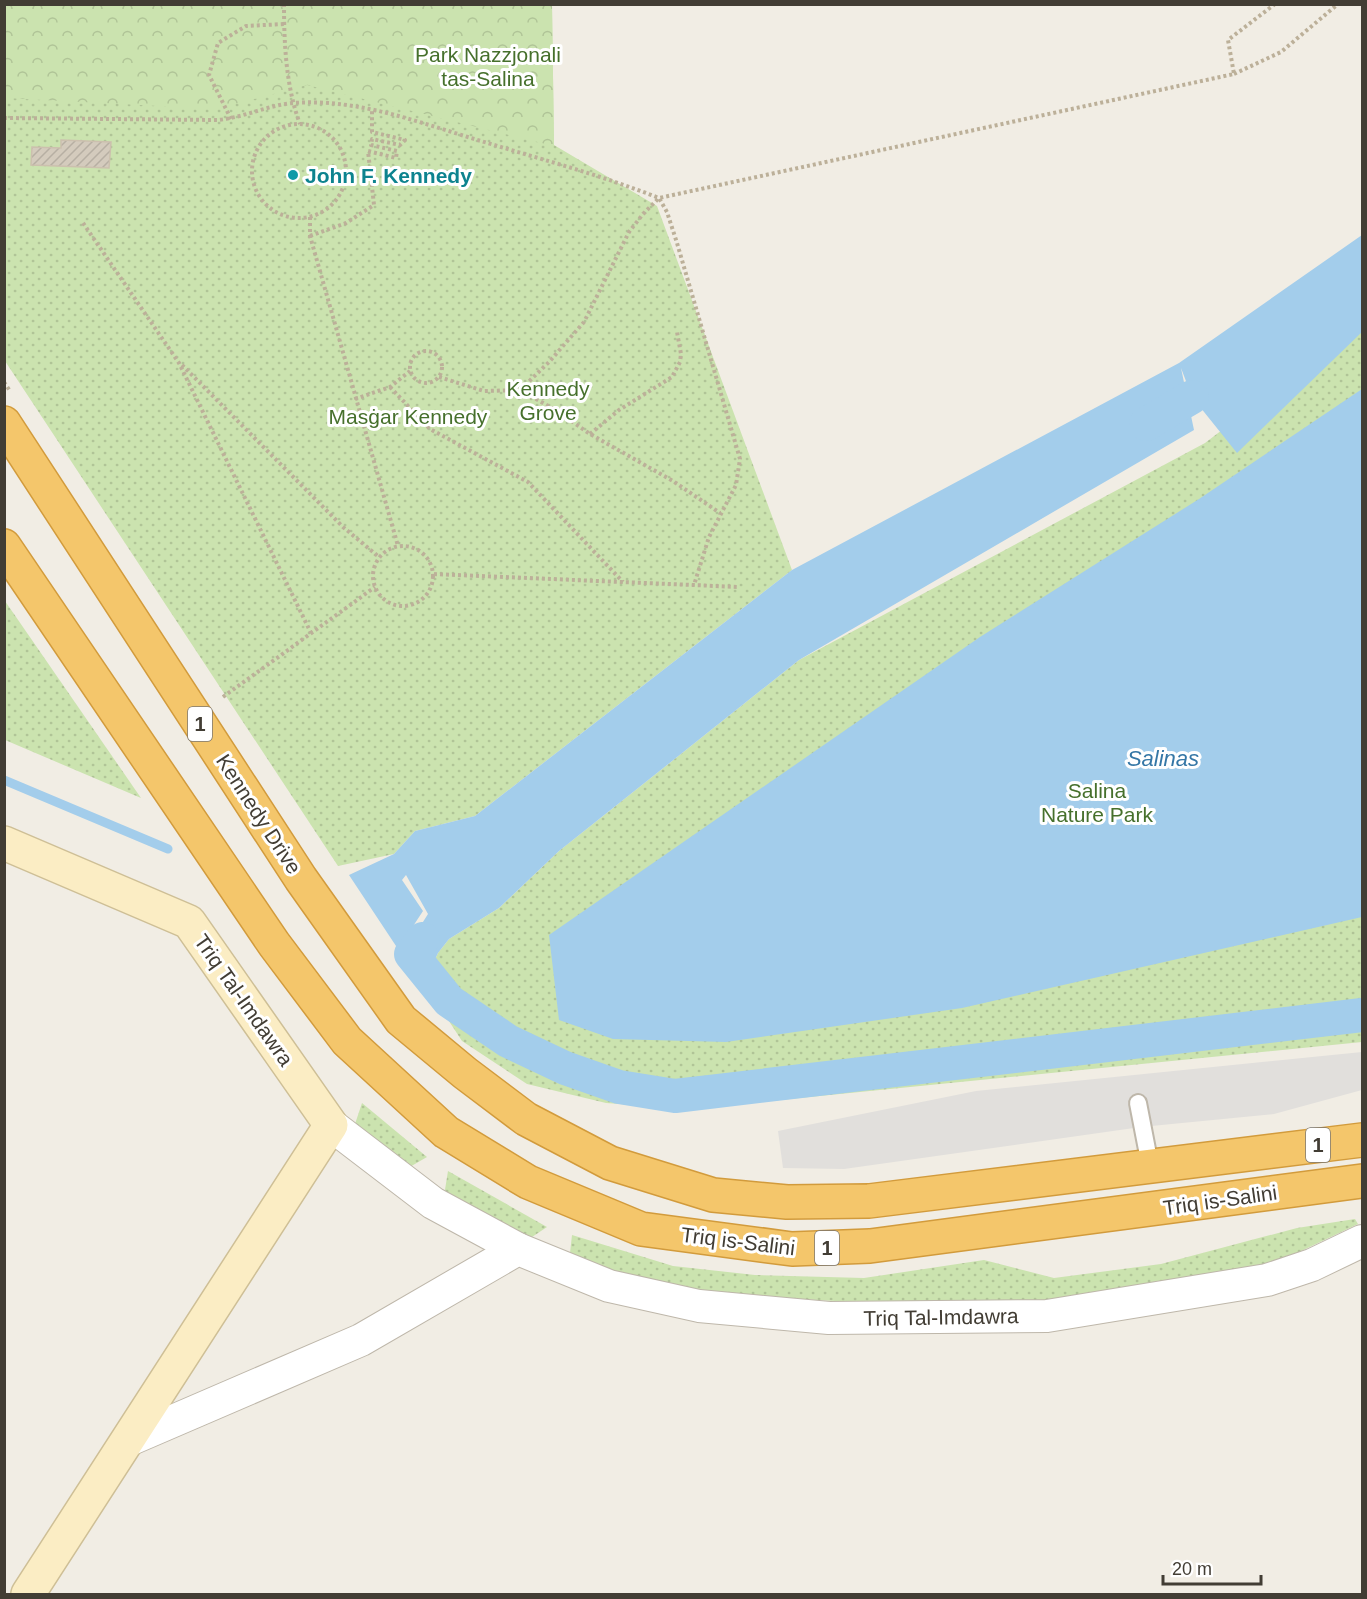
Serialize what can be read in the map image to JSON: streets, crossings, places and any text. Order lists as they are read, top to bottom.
{
  "streets": {
    "highway": ["1", "Kennedy Drive", "Triq is-Salini"],
    "street": ["Triq Tal-Imdawra"]
  },
  "crossings": [
    ["Kennedy Drive", "Triq is-Salini"]
  ],
  "water": ["Salinas"],
  "parks": [
    "Park Nazzjonali tas-Salina",
    "Kennedy Grove",
    "Masġar Kennedy",
    "Salina Nature Park"
  ],
  "places": ["John F. Kennedy"],
  "scale_bar": "20 m"
}
